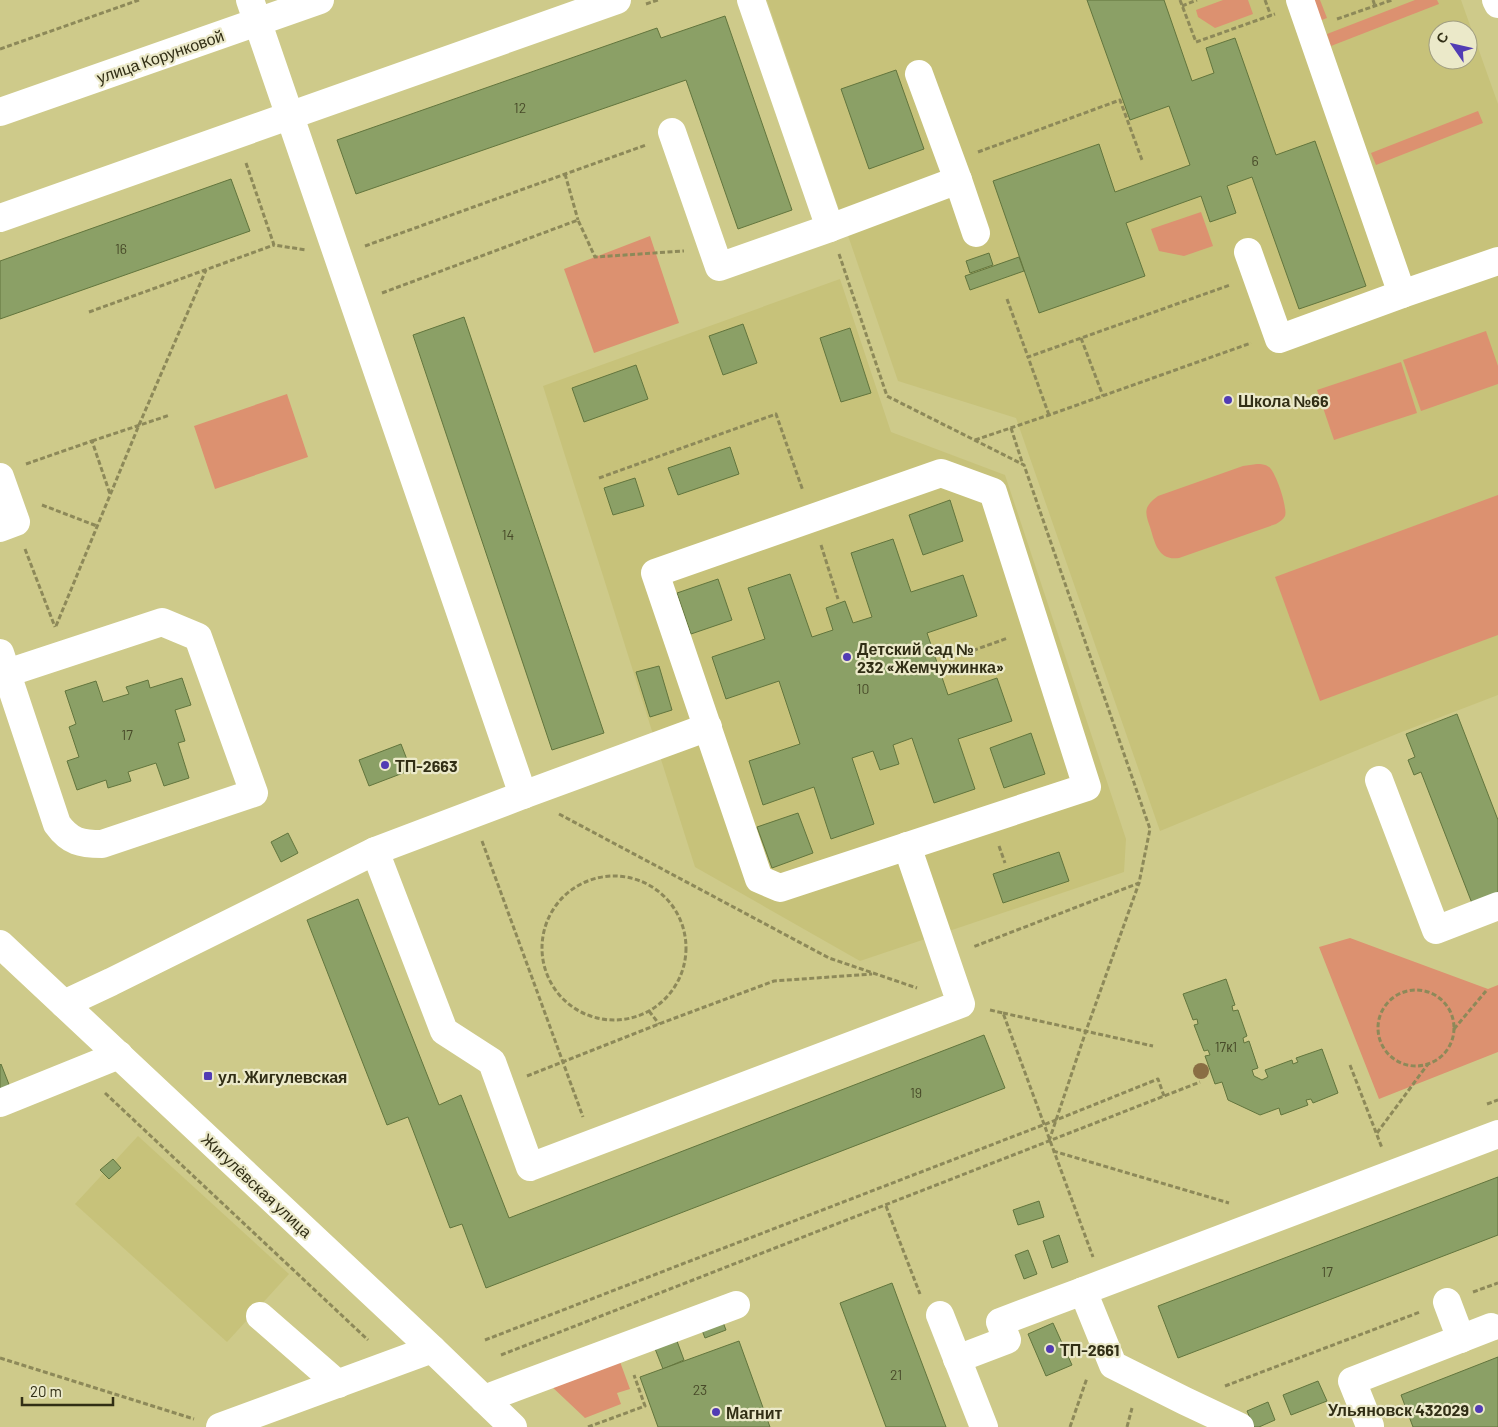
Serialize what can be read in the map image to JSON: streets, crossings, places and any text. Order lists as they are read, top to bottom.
{
  "streets": {
    "street": ["улица Корунковой", "Жигулёвская улица"]
  },
  "places": {
    "other": [
      "Школа №66",
      "Детский сад № 232 «Жемчужинка»",
      "ТП-2663",
      "ТП-2661",
      "Ульяновск 432029",
      "Магнит"
    ],
    "transit": ["ул. Жигулевская"]
  },
  "house_numbers": [
    "12",
    "6",
    "16",
    "14",
    "10",
    "17",
    "17к1",
    "19",
    "17",
    "21",
    "23"
  ],
  "scale_bar": "20 m",
  "north": "top left"
}
